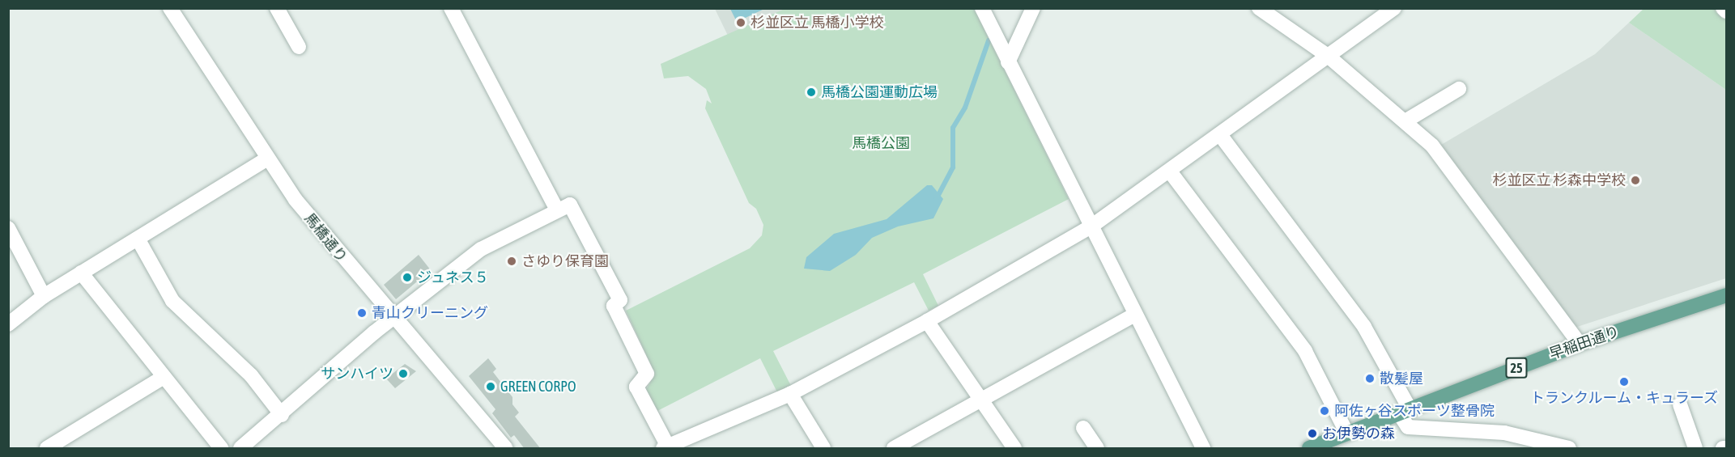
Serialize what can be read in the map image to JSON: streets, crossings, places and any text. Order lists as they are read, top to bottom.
{
  "streets": {
    "main road": ["早稲田通り", "25"],
    "street": ["馬橋通り"]
  },
  "parks": ["馬橋公園"],
  "places": [
    "杉並区立 馬橋小学校",
    "馬橋公園運動広場",
    "杉並区立 杉森中学校",
    "さゆり保育園",
    "ジュネス５",
    "青山クリーニング",
    "サンハイツ",
    "散髪屋",
    "トランクルーム・キュラーズ",
    "GREEN CORPO",
    "阿佐ヶ谷スポーツ整骨院",
    "お伊勢の森"
  ]
}
